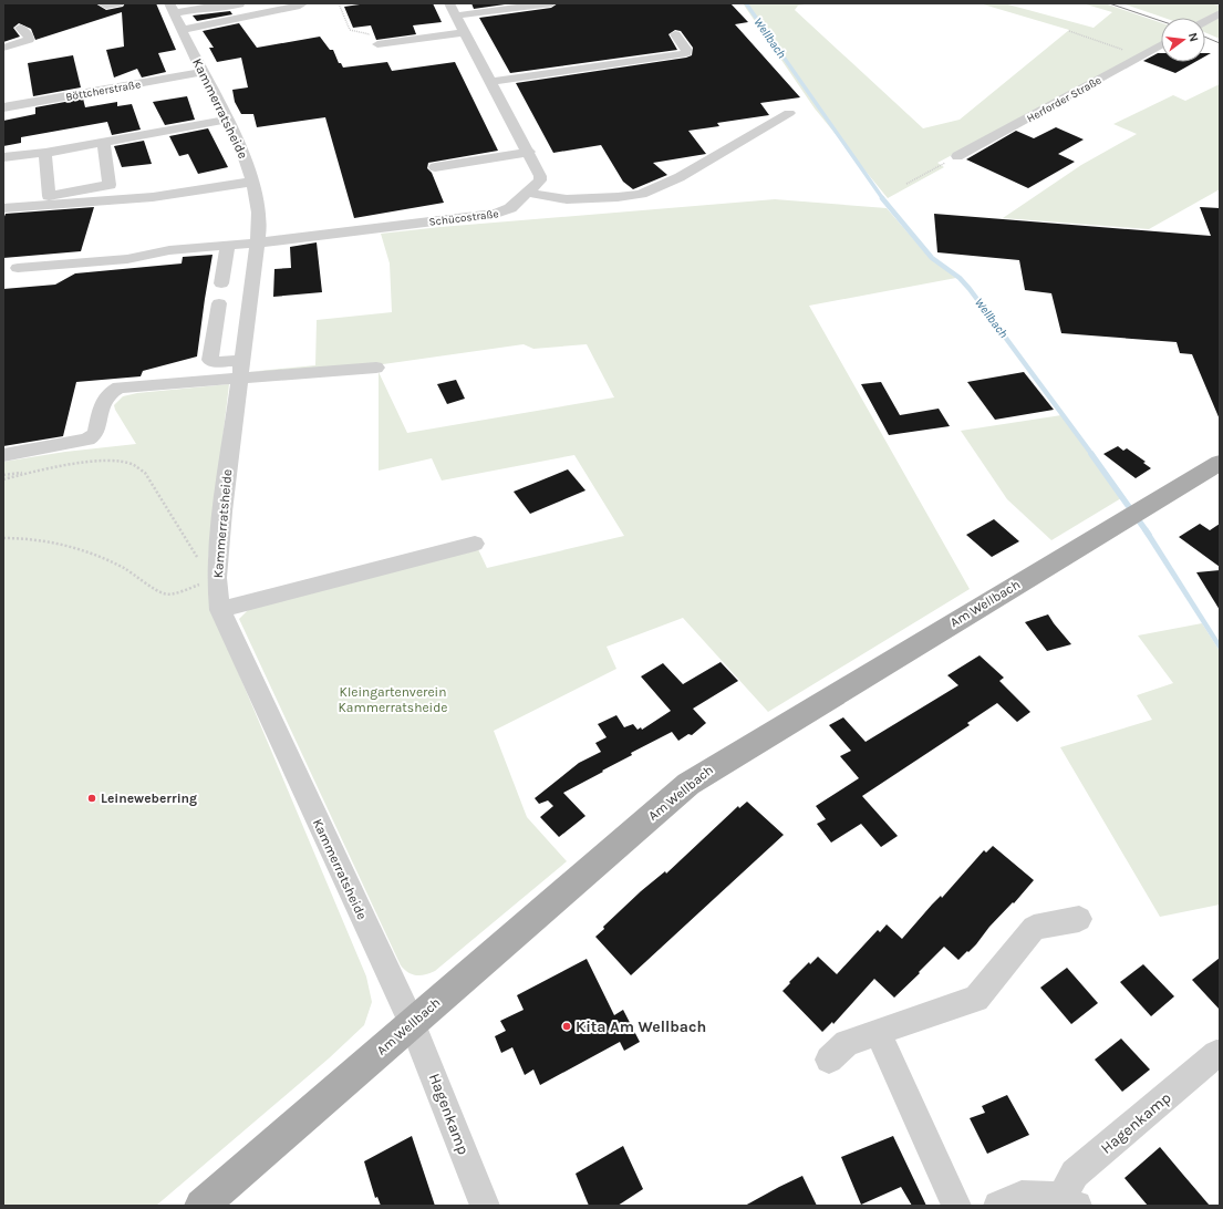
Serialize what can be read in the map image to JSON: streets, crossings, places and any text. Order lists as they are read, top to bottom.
{
  "streets": {
    "main road": ["Am Wellbach"],
    "street": [
      "Böttcherstraße",
      "Herforder Straße",
      "Kammerratsheide",
      "Schücostraße",
      "Hagenkamp"
    ]
  },
  "crossings": [
    ["Böttcherstraße", "Kammerratsheide"],
    ["Kammerratsheide", "Schücostraße"],
    ["Kammerratsheide", "Am Wellbach"],
    ["Kammerratsheide", "Hagenkamp"],
    ["Am Wellbach", "Hagenkamp"]
  ],
  "water": ["Wellbach"],
  "parks": ["Kleingartenverein Kammerratsheide"],
  "places": ["Leineweberring", "Kita Am Wellbach"],
  "north": "right"
}
